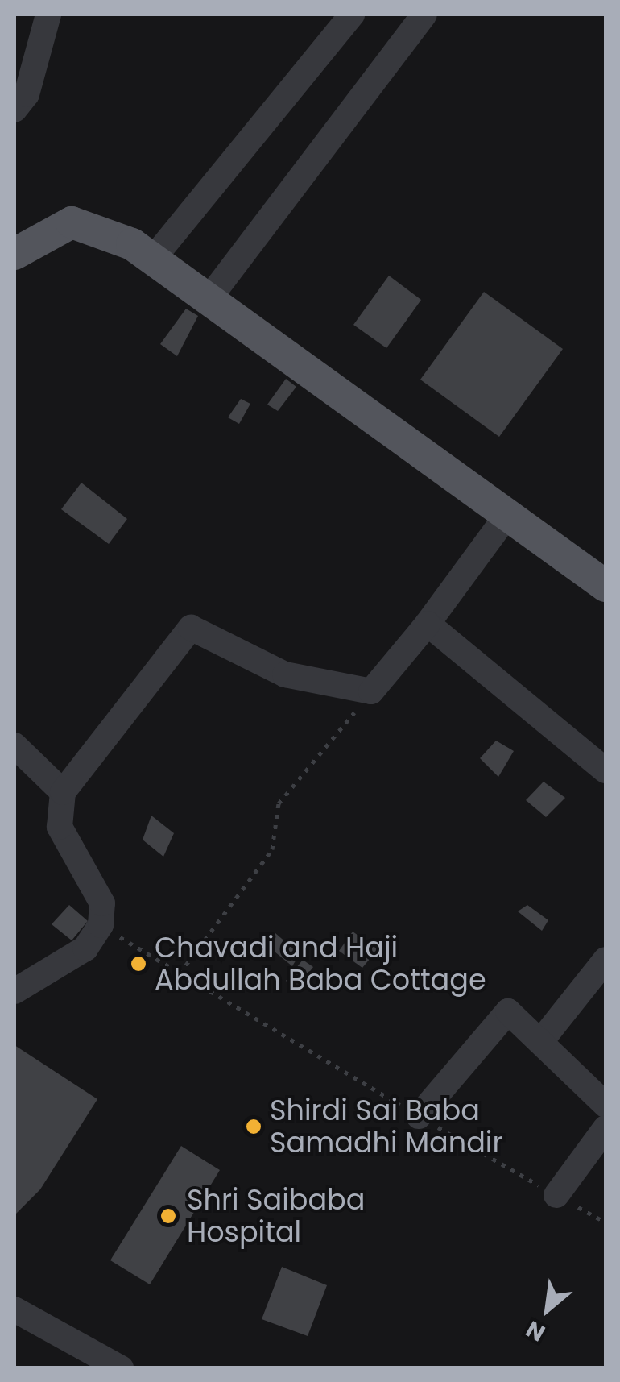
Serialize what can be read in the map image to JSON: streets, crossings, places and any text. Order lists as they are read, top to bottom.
{
  "places": ["Chavadi and Haji Abdullah Baba Cottage", "Shirdi Sai Baba Samadhi Mandir", "Shri Saibaba Hospital"],
  "north": "bottom left"
}
